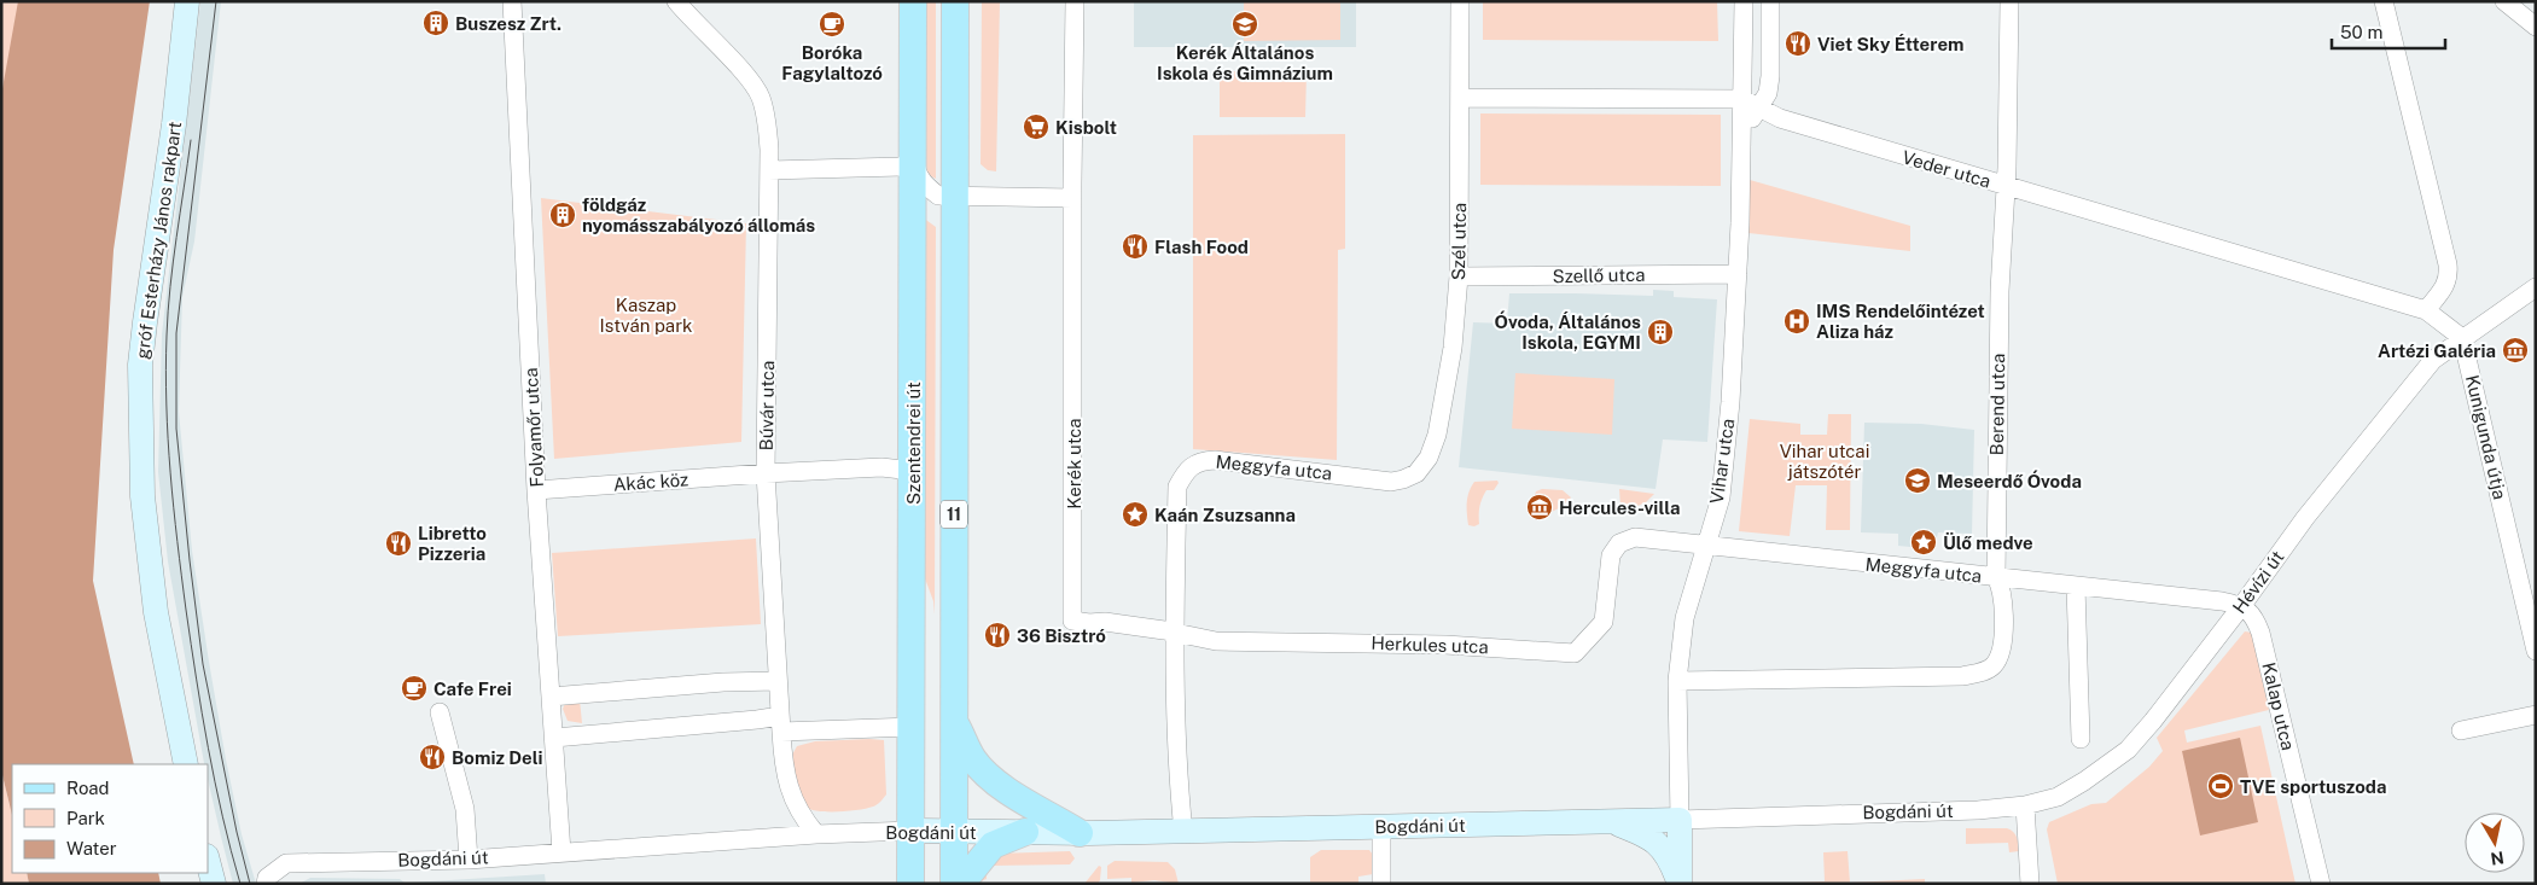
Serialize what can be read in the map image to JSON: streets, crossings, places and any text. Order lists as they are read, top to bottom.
{
  "streets": {
    "main road": ["Szentendrei út", "11"],
    "street": [
      "Veder utca",
      "gróf Esterházy János rakpart",
      "Szél utca",
      "Szellő utca",
      "Berend utca",
      "Búvár utca",
      "Folyamőr utca",
      "Kunigunda útja",
      "Vihar utca",
      "Kerék utca",
      "Meggyfa utca",
      "Akác köz",
      "Hévízi út",
      "Herkules utca",
      "Kalap utca",
      "Bogdáni út"
    ]
  },
  "crossings": [
    ["Veder utca", "Berend utca"],
    ["Veder utca", "Vihar utca"],
    ["Szél utca", "Szellő utca"],
    ["Szél utca", "Meggyfa utca"],
    ["Szellő utca", "Vihar utca"],
    ["Berend utca", "Vihar utca"],
    ["Berend utca", "Meggyfa utca"],
    ["Búvár utca", "Akác köz"],
    ["Búvár utca", "Bogdáni út"],
    ["Folyamőr utca", "Akác köz"],
    ["Folyamőr utca", "Bogdáni út"],
    ["Kunigunda útja", "Hévízi út"],
    ["Szentendrei út", "Akác köz"],
    ["Szentendrei út", "Bogdáni út"],
    ["Vihar utca", "Meggyfa utca"],
    ["Vihar utca", "Bogdáni út"],
    ["Kerék utca", "Meggyfa utca"],
    ["Kerék utca", "Herkules utca"],
    ["Meggyfa utca", "Hévízi út"],
    ["Meggyfa utca", "Herkules utca"],
    ["Meggyfa utca", "Kalap utca"],
    ["11", "Bogdáni út"],
    ["Hévízi út", "Kalap utca"],
    ["Hévízi út", "Bogdáni út"]
  ],
  "parks": ["Kaszap István park", "Vihar utcai játszótér"],
  "places": {
    "building": ["Buszesz Zrt.", "földgáz nyomásszabályozó állomás", "Óvoda, Általános Iskola, EGYMI"],
    "cafe": ["Boróka Fagylaltozó", "Cafe Frei"],
    "school or university": ["Kerék Általános Iskola és Gimnázium", "Meseerdő Óvoda"],
    "restaurant": [
      "Viet Sky Étterem",
      "Flash Food",
      "Libretto Pizzeria",
      "36 Bisztró",
      "Bomiz Deli"
    ],
    "supermarket": ["Kisbolt"],
    "hospital": ["IMS Rendelőintézet Aliza ház"],
    "museum": ["Artézi Galéria", "Hercules-villa"],
    "place": ["Kaán Zsuzsanna", "Ülő medve"],
    "sports": ["TVE sportuszoda"]
  },
  "legend": ["Road", "Park", "Water"],
  "scale_bar": "50 m",
  "north": "bottom"
}
